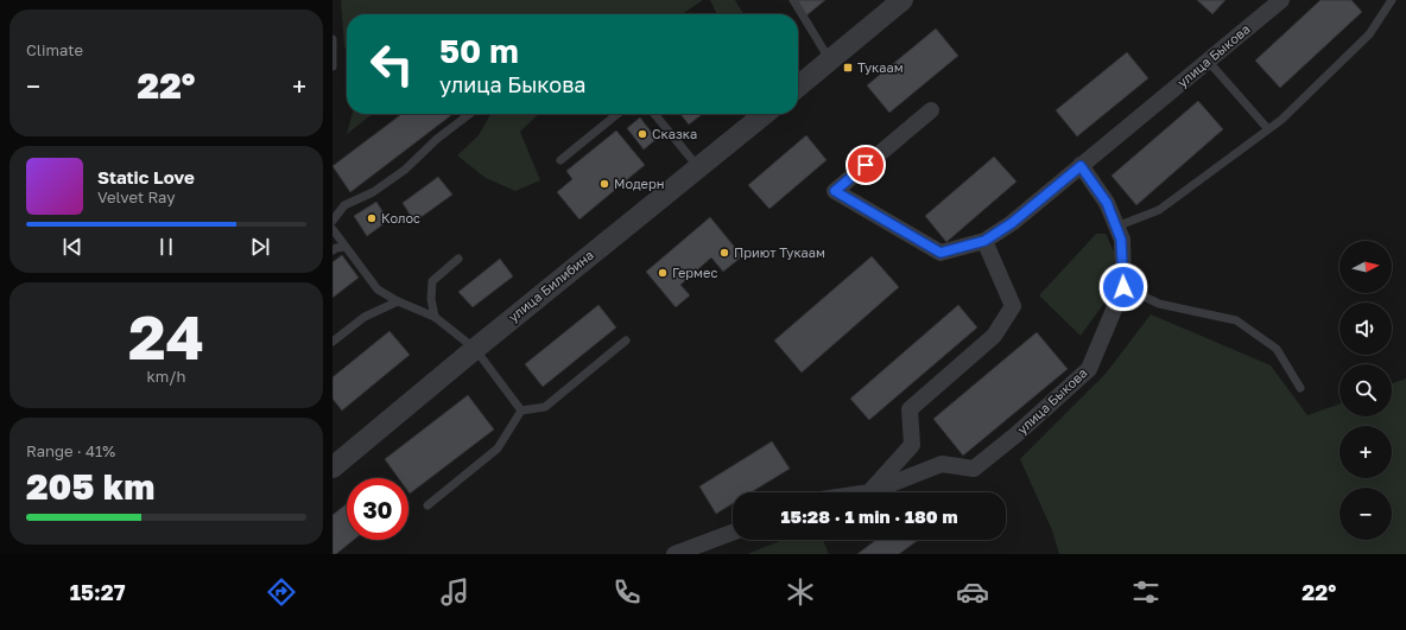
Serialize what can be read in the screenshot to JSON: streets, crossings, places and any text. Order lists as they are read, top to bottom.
{
  "streets": {
    "street": ["улица Быкова", "улица Билибина"]
  },
  "places": {
    "transit": ["Тукаам"],
    "other": [
      "Сказка",
      "Модерн",
      "Колос",
      "Приют Тукаам",
      "Гермес"
    ]
  },
  "north": "right",
  "page": {
    "tile": [
      "Climate",
      ["24", "km/h"],
      ["Range · 41%", "205 km"]
    ],
    "turn": ["50 m", "улица Быкова"],
    "heat": ["−", "22°", "+"],
    "song": ["Static Love", "Velvet Ray"],
    "map_buttons": ["+", "−"],
    "limit": "30",
    "trip": "15:28 · 1 min · 180 m",
    "tabs": ["15:27", "22°"]
  }
}
